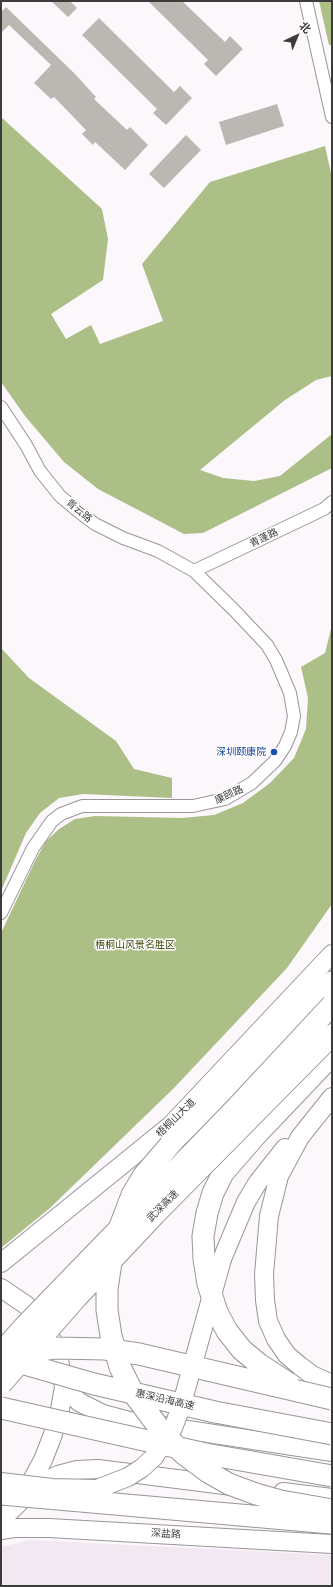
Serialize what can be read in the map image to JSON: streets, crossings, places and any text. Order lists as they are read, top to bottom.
{
  "streets": {
    "highway": ["武深高速", "惠深沿海高速"],
    "main road": ["梧桐山大道", "深盐路"],
    "street": ["青云路", "青蓬路", "康颐路"]
  },
  "crossings": [
    ["青云路", "青蓬路"],
    ["青云路", "康颐路"],
    ["青蓬路", "康颐路"]
  ],
  "parks": ["梧桐山风景名胜区"],
  "places": ["深圳颐康院"],
  "north": "top right"
}
